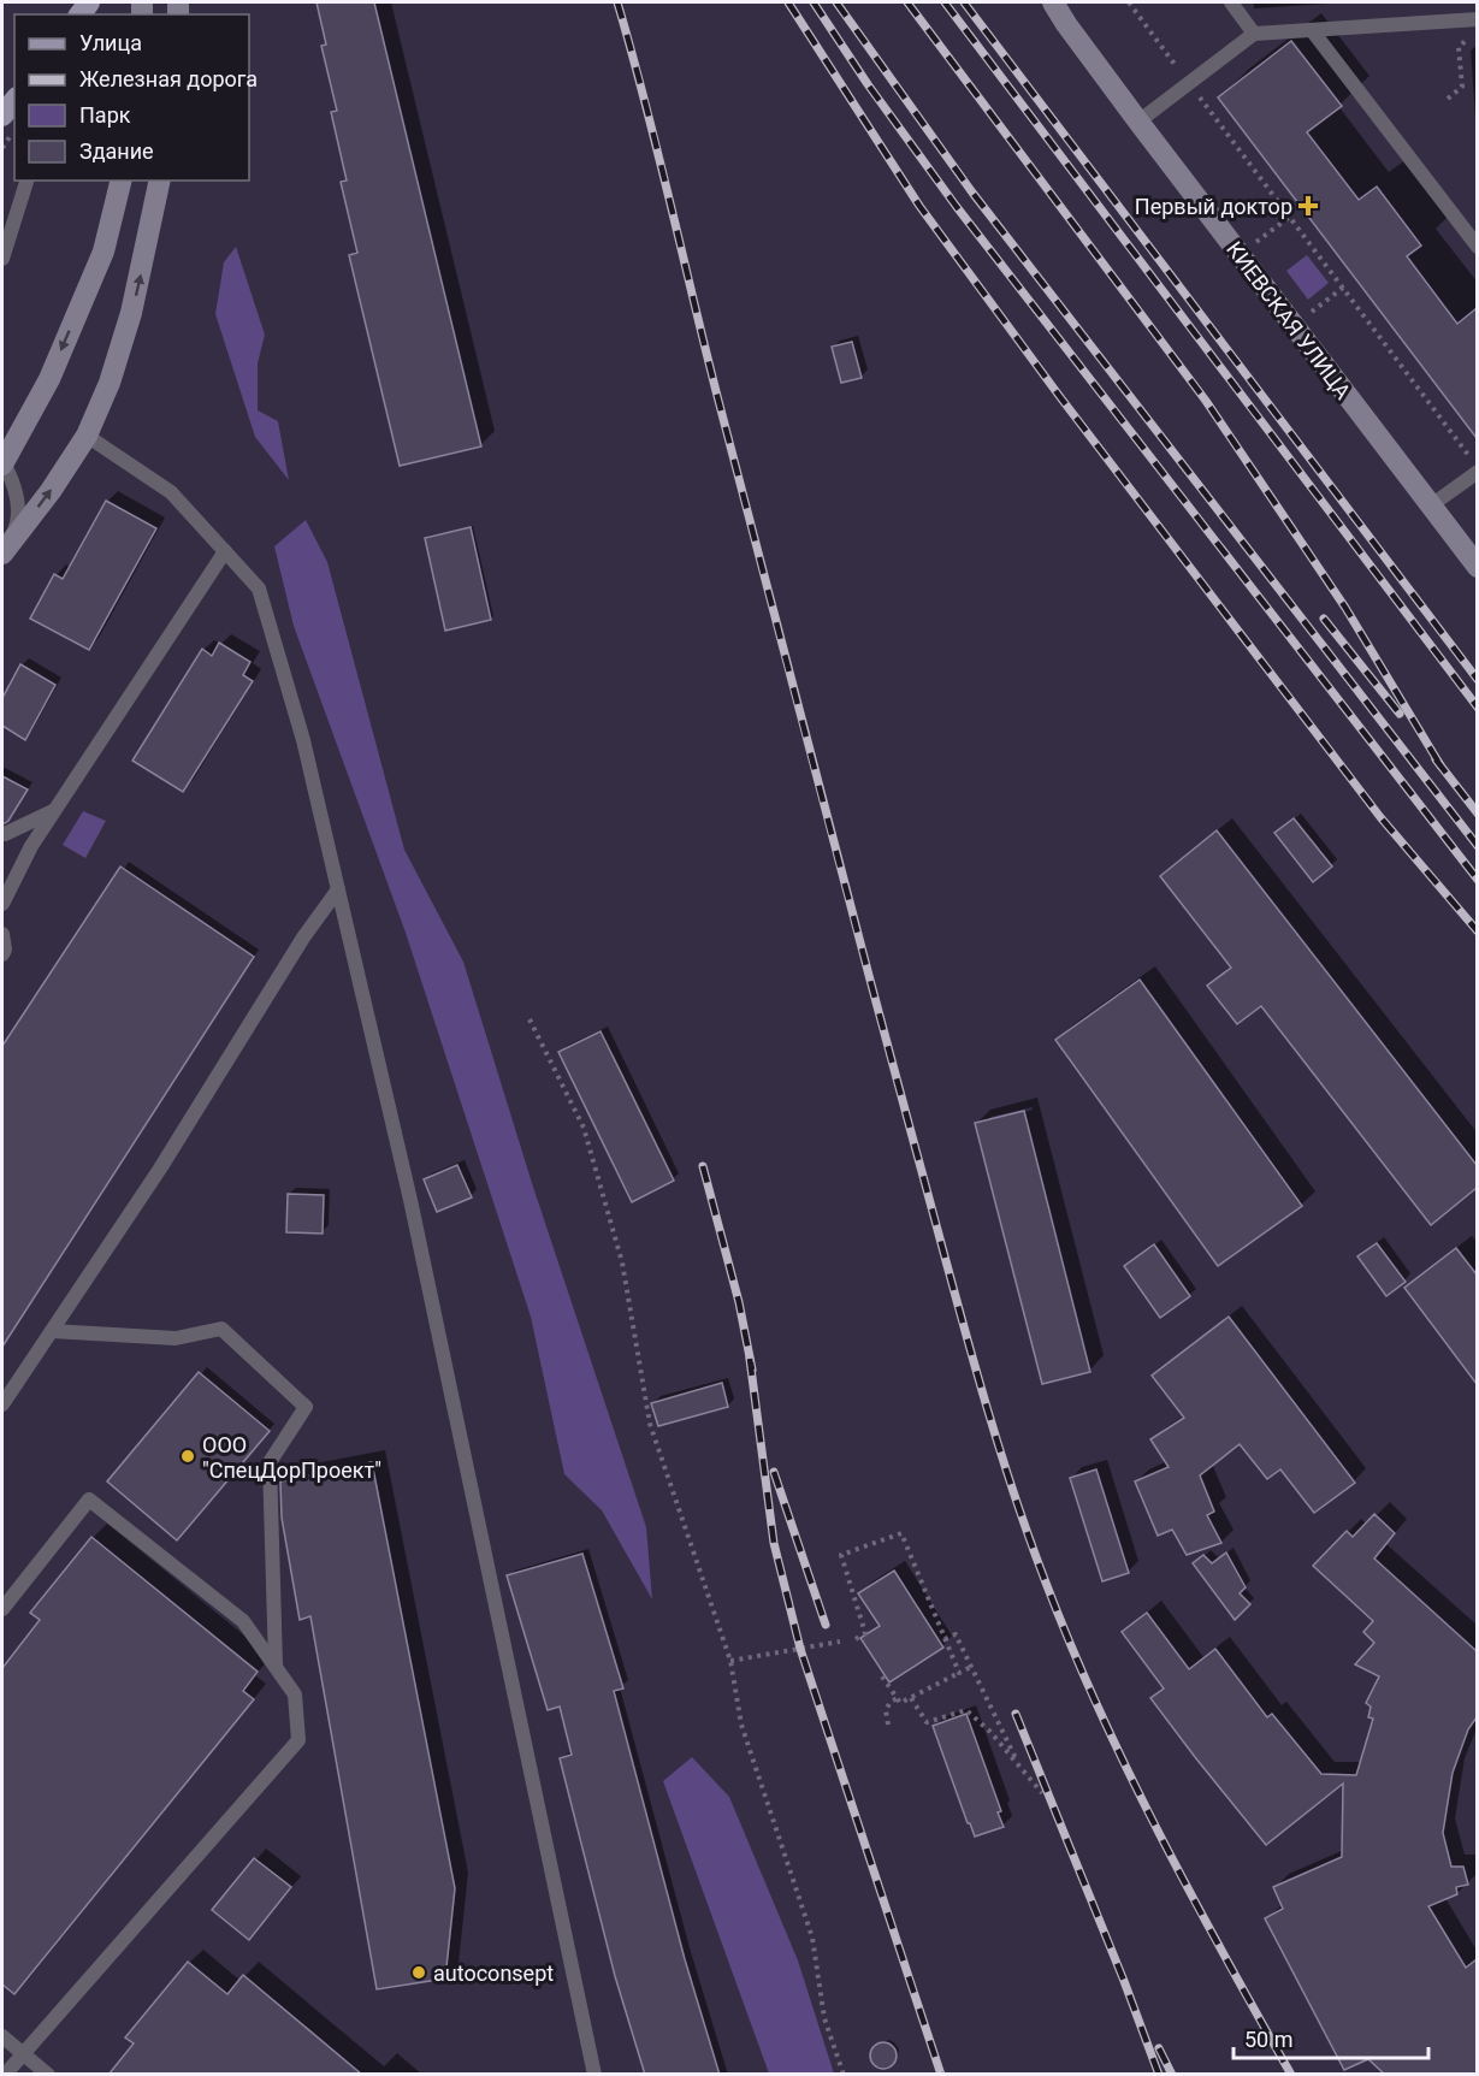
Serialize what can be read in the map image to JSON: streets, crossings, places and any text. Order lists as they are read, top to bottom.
{
  "streets": {
    "main road": ["КИЕВСКАЯ УЛИЦА"]
  },
  "places": {
    "health": ["Первый доктор"],
    "other": ["ООО \"СпецДорПроект\"", "autoconsept"]
  },
  "legend": [
    "Улица",
    "Железная дорога",
    "Парк",
    "Здание"
  ],
  "scale_bar": "50 m"
}
